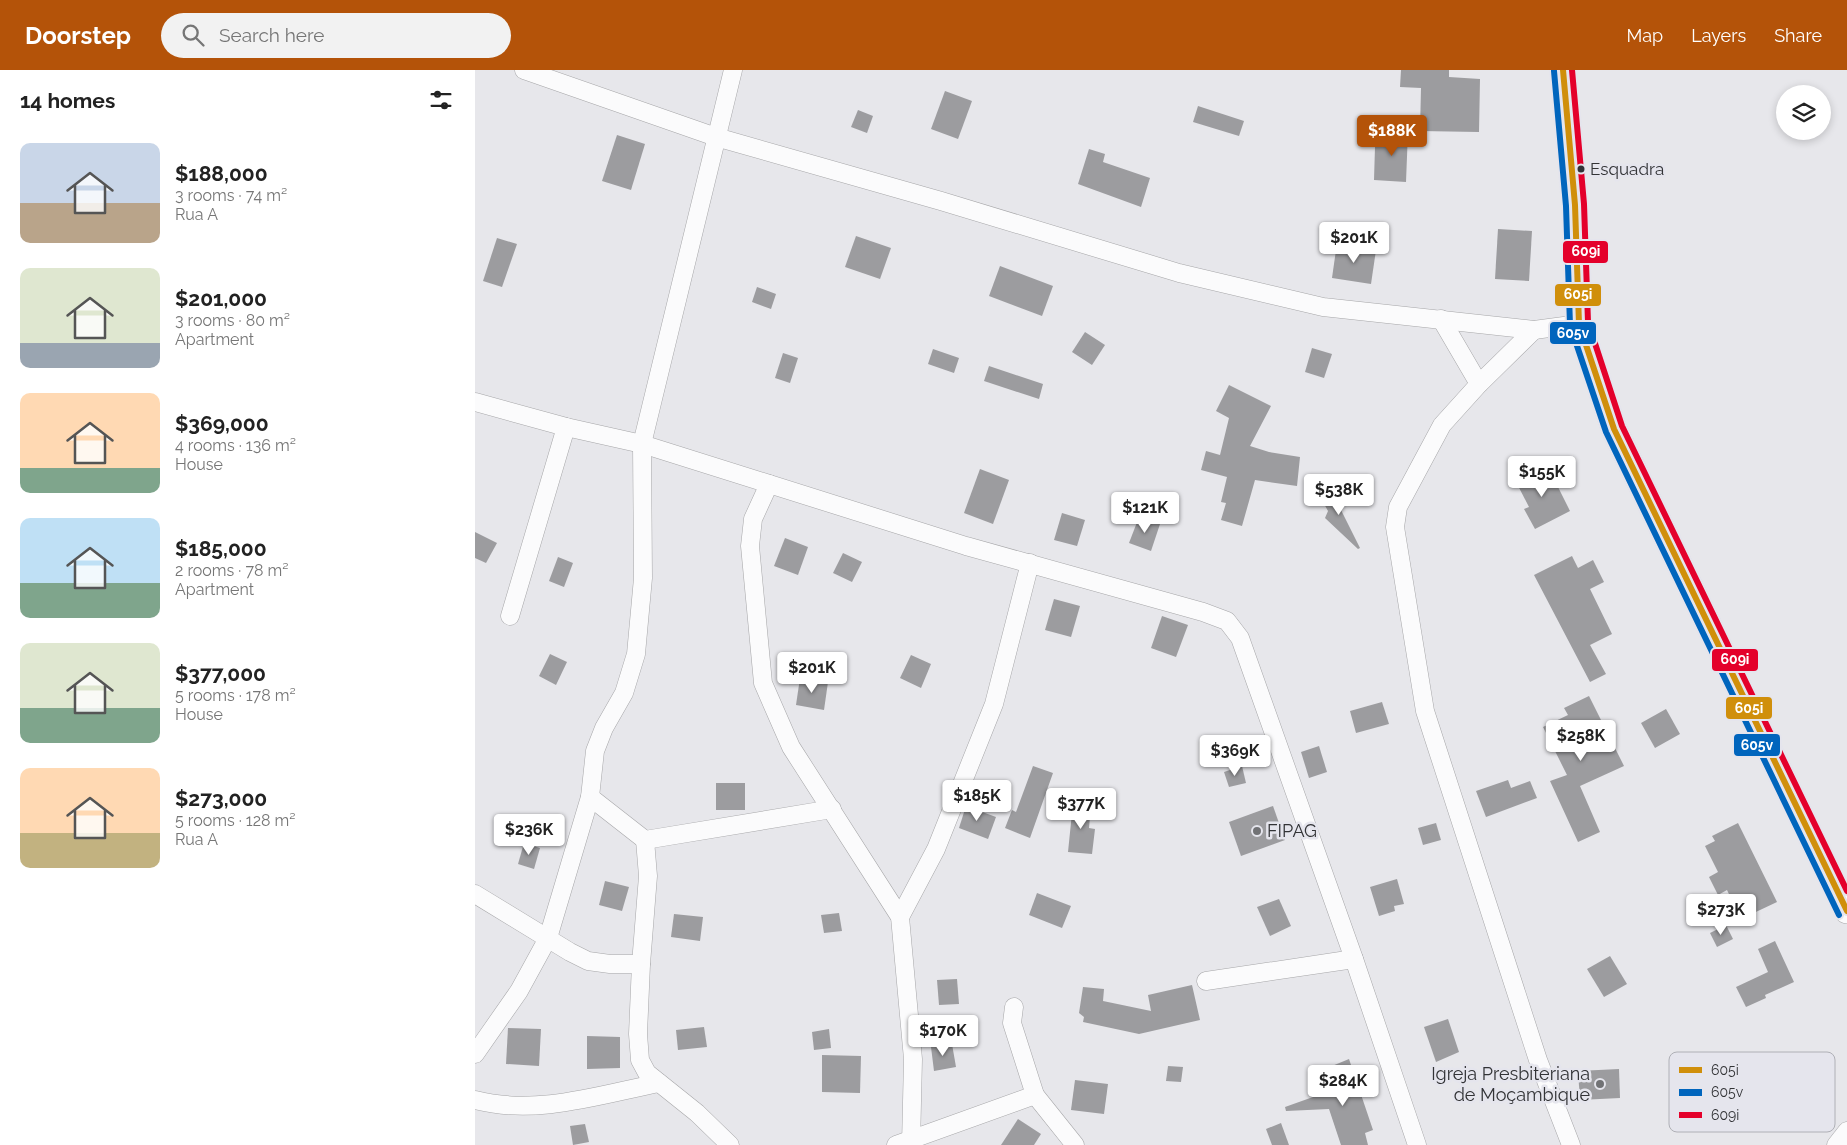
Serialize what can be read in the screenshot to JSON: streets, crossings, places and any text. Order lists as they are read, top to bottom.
{
  "places": ["Esquadra", "FIPAG", "Igreja Presbiteriana de Moçambique"],
  "lines": ["transit line 605i", "transit line 609i", "transit line 605v"],
  "legend": ["605i", "605v", "609i"],
  "page": {
    "header": "Doorstep",
    "search": "Search here",
    "nav": ["Map", "Layers", "Share"],
    "heading": "14 homes",
    "price": [
      "$188K",
      "$201K",
      "$155K",
      "$538K",
      "$121K",
      "$201K",
      "$258K",
      "$369K",
      "$185K",
      "$377K",
      "$236K",
      "$273K",
      "$170K",
      "$284K"
    ],
    "list": [
      {
        "name": "$188,000",
        "note": "3 rooms · 74 m² · Rua A"
      },
      {
        "name": "$201,000",
        "note": "3 rooms · 80 m² · Apartment"
      },
      {
        "name": "$369,000",
        "note": "4 rooms · 136 m² · House"
      },
      {
        "name": "$185,000",
        "note": "2 rooms · 78 m² · Apartment"
      },
      {
        "name": "$377,000",
        "note": "5 rooms · 178 m² · House"
      },
      {
        "name": "$273,000",
        "note": "5 rooms · 128 m² · Rua A"
      }
    ]
  }
}
